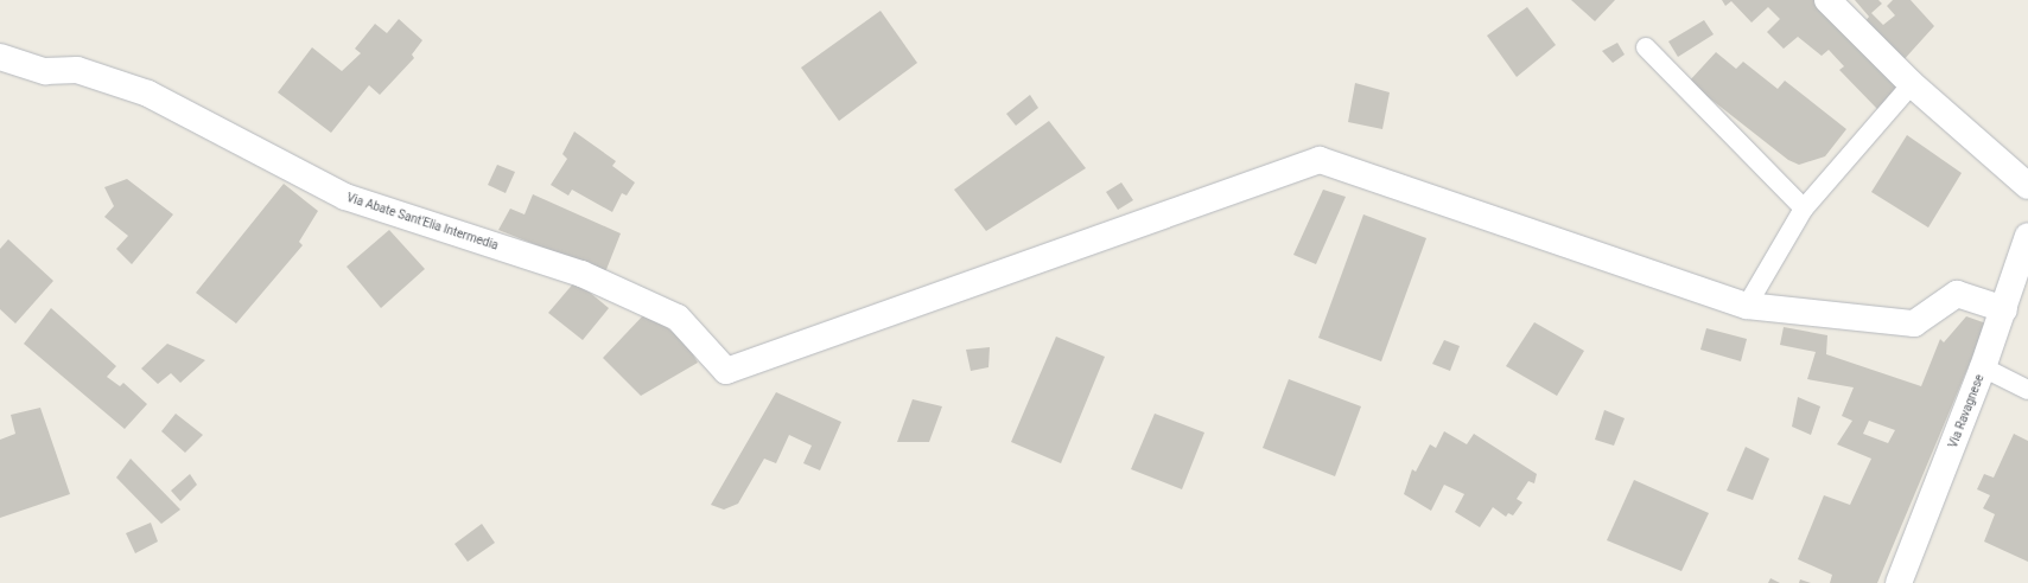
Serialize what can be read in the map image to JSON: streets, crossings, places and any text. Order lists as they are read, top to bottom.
{
  "streets": {
    "street": ["Via Abate Sant'Elia Intermedia", "Via Ravagnese"]
  }
}
